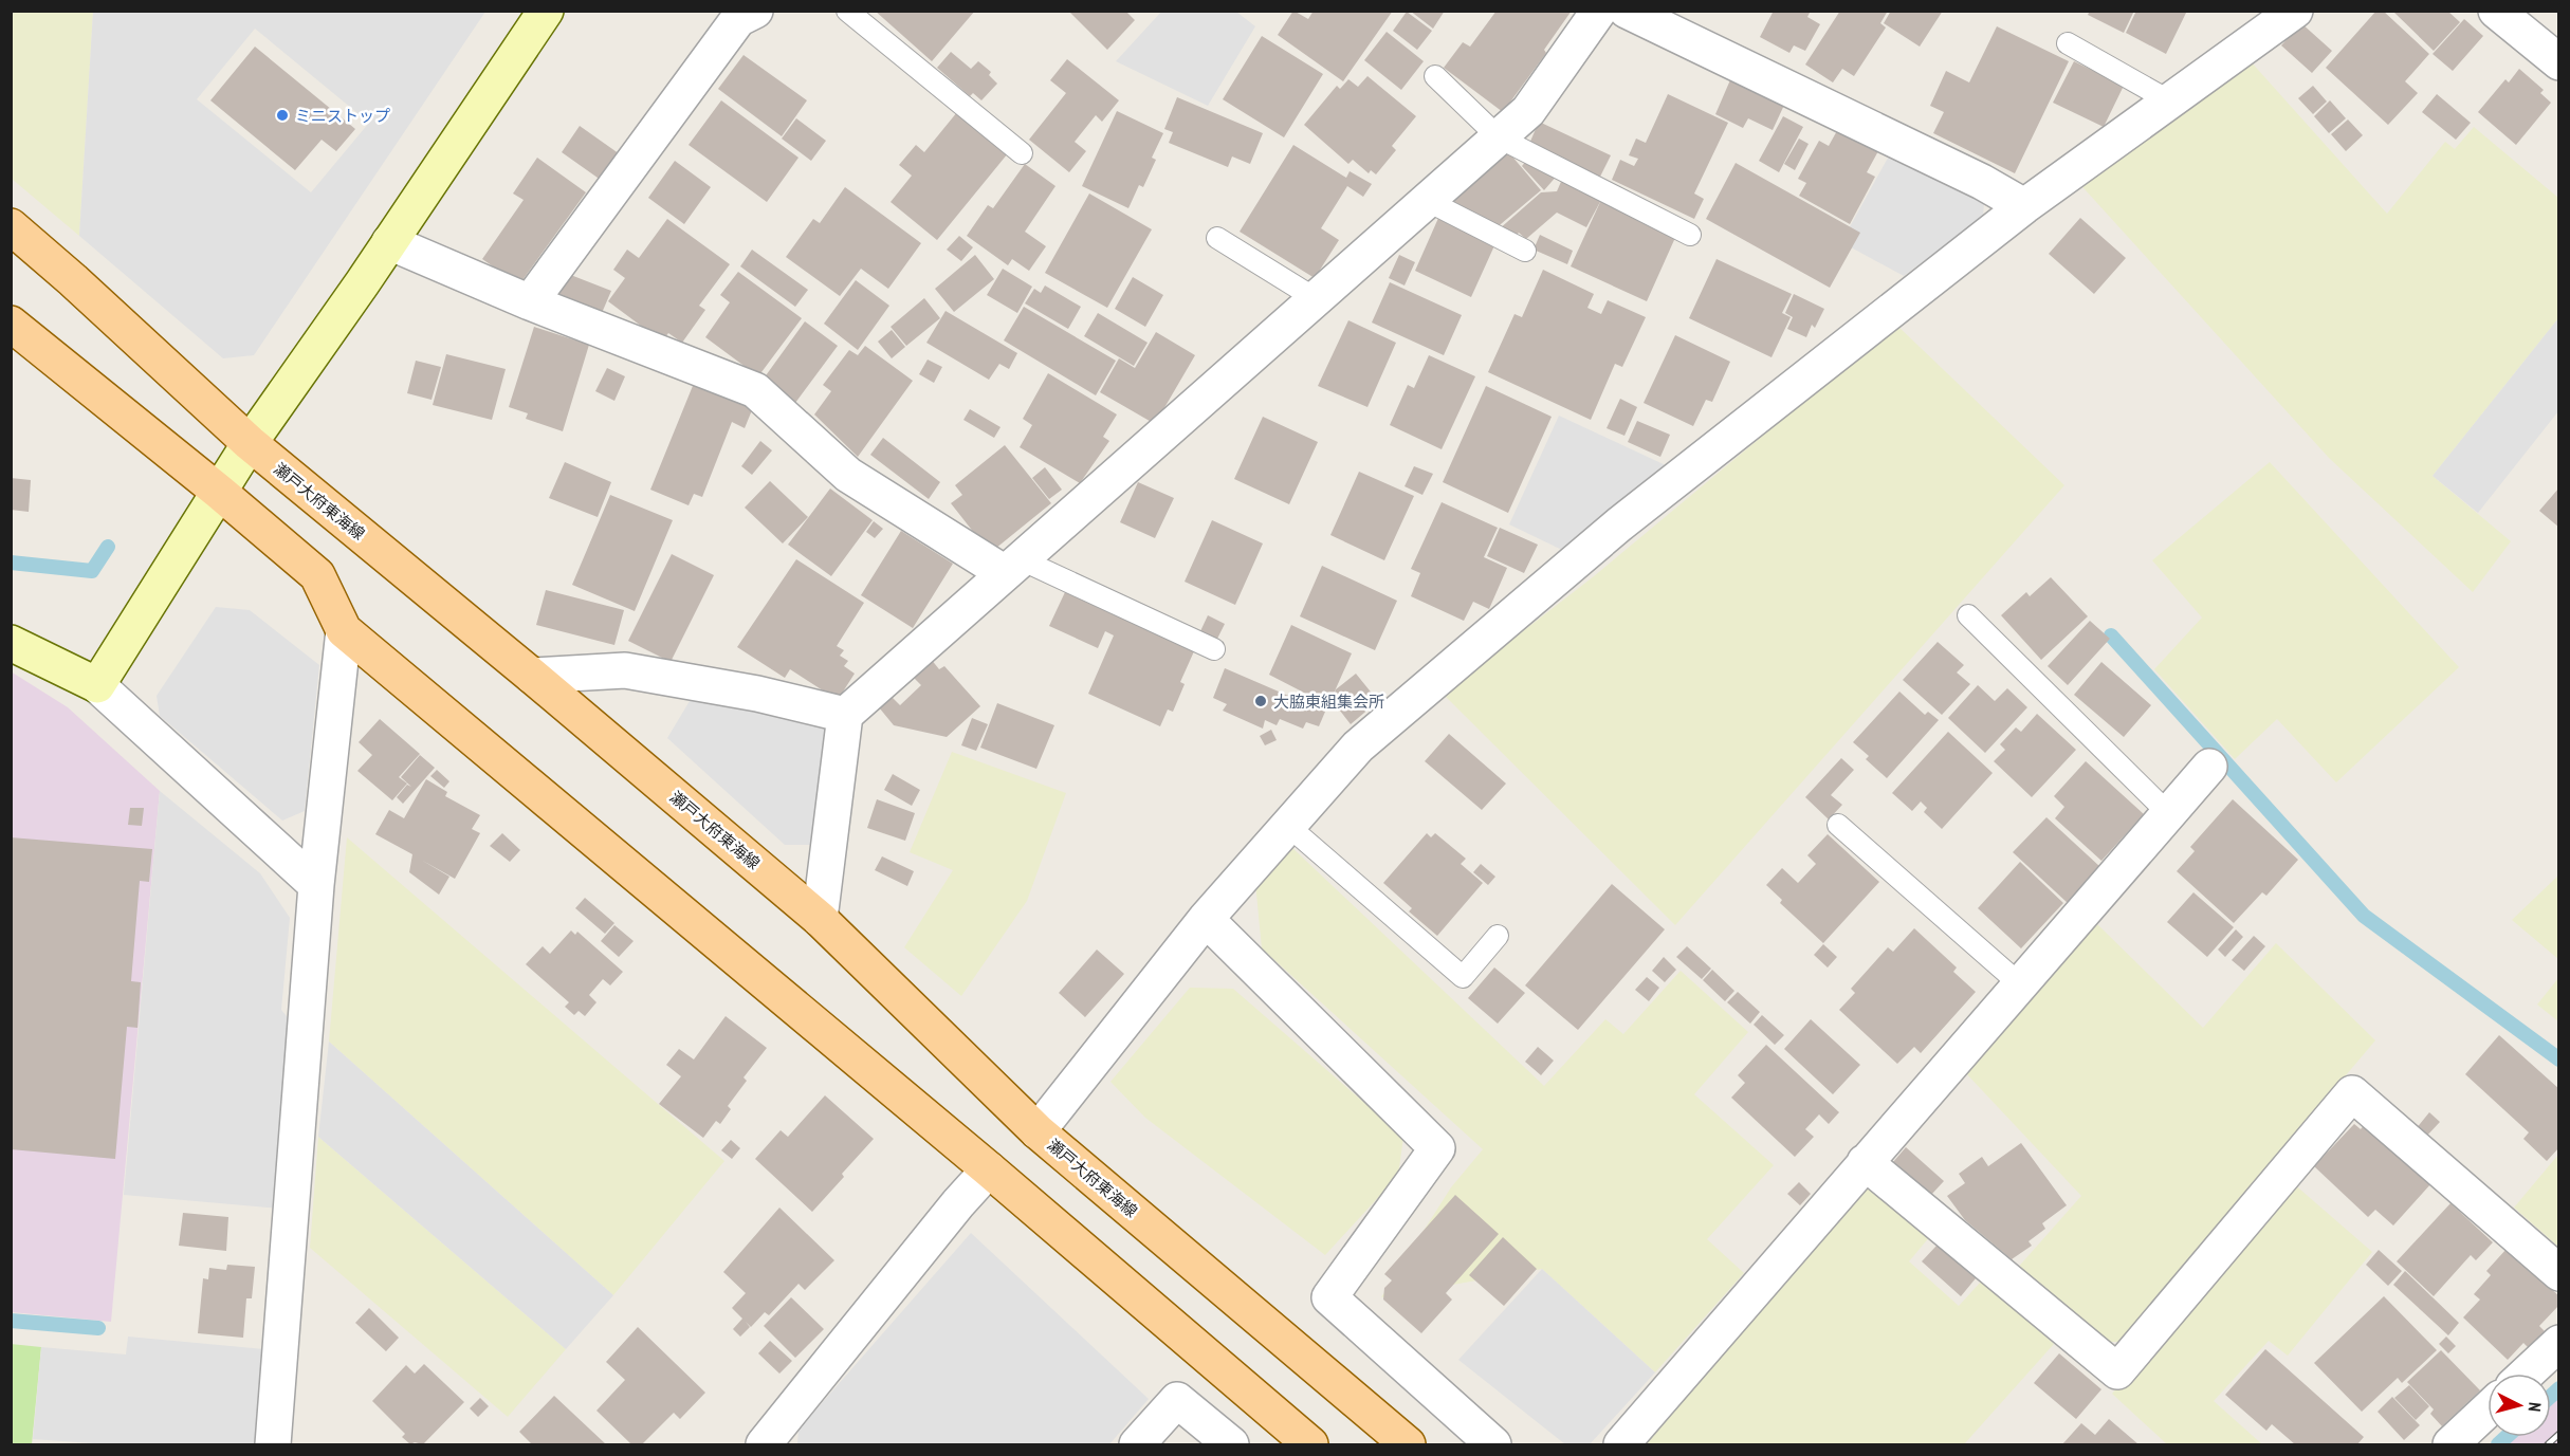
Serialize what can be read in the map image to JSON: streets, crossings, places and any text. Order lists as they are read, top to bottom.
{
  "streets": {
    "main road": ["瀬戸大府東海線"]
  },
  "places": ["ミニストップ", "大脇東組集会所"],
  "north": "right"
}
